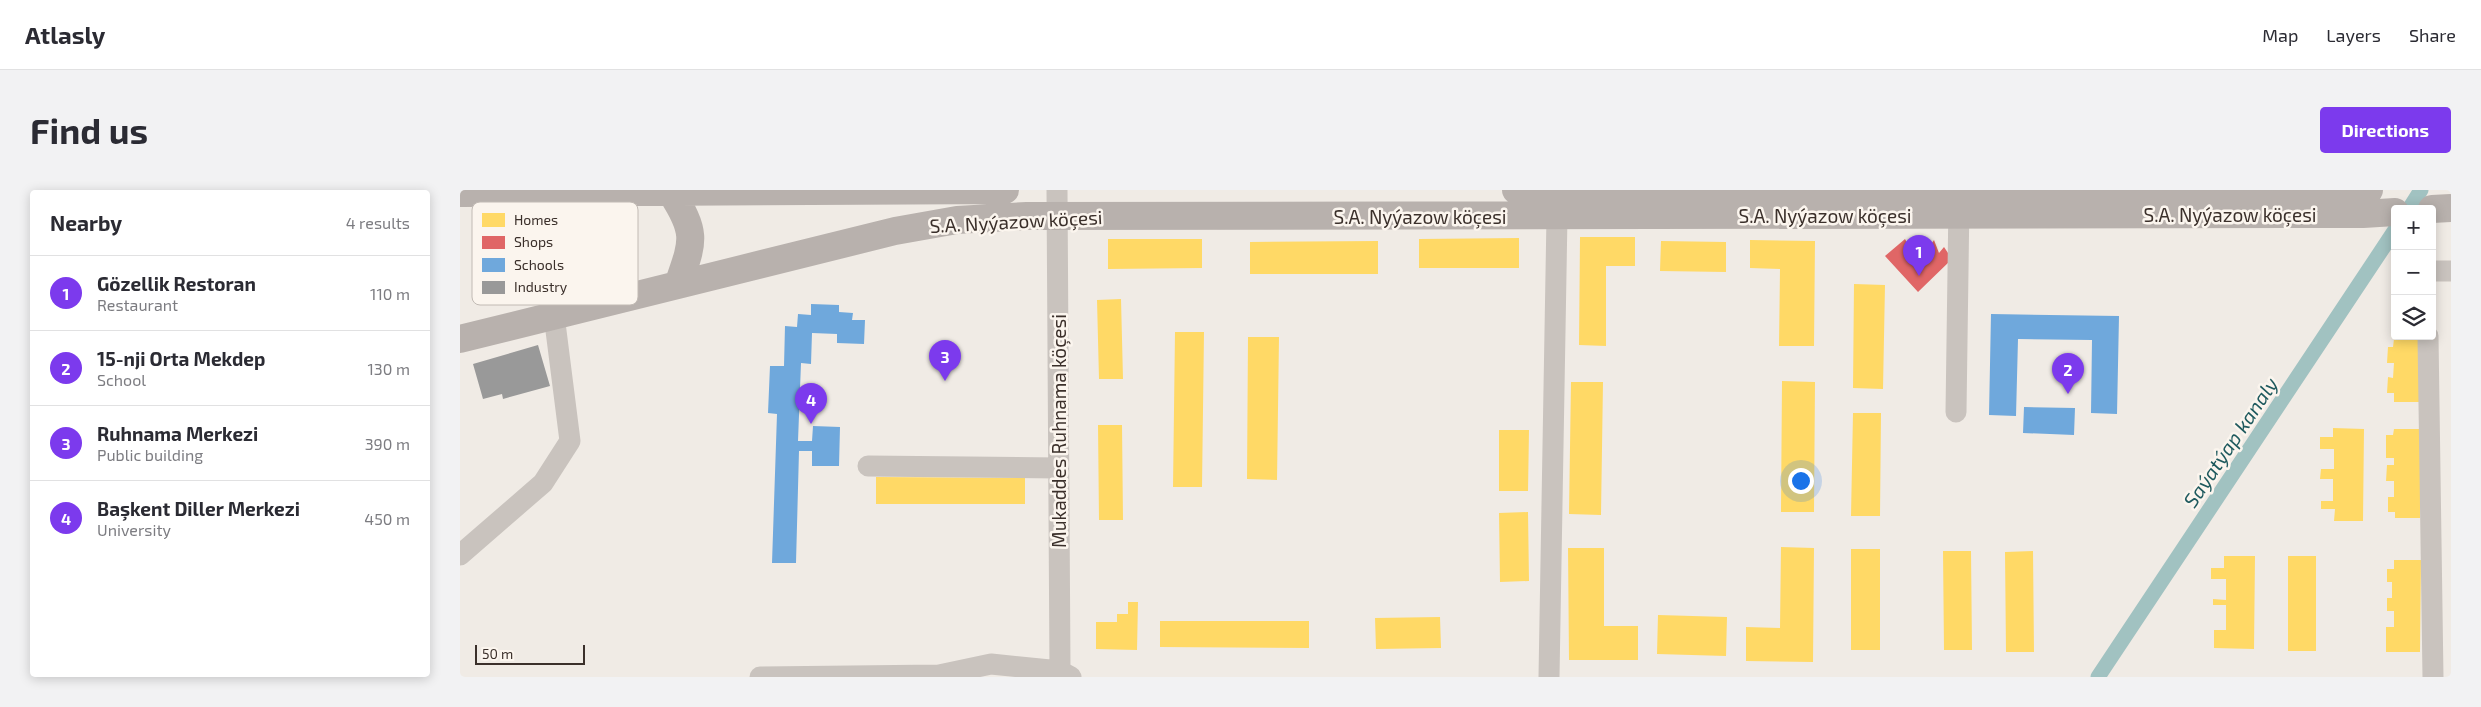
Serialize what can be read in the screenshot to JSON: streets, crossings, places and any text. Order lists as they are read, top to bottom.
{
  "streets": {
    "main road": ["S.A. Nyýazow köçesi"],
    "street": ["Mukaddes Ruhnama köçesi"]
  },
  "crossings": [
    ["S.A. Nyýazow köçesi", "Mukaddes Ruhnama köçesi"]
  ],
  "water": ["Saýatýap kanaly"],
  "legend": [
    "Homes",
    "Shops",
    "Schools",
    "Industry"
  ],
  "scale_bar": "50 m",
  "page": {
    "header": "Atlasly",
    "nav": ["Map", "Layers", "Share"],
    "buttons": "Directions",
    "title": "Find us",
    "heading": ["Nearby", "4 results"],
    "map_buttons": ["+", "−"],
    "pins": [
      "1",
      "3",
      "2",
      "4"
    ],
    "list": [
      {
        "mark": "1",
        "name": "Gözellik Restoran",
        "note": "Restaurant",
        "value": "110 m"
      },
      {
        "mark": "2",
        "name": "15-nji Orta Mekdep",
        "note": "School",
        "value": "130 m"
      },
      {
        "mark": "3",
        "name": "Ruhnama Merkezi",
        "note": "Public building",
        "value": "390 m"
      },
      {
        "mark": "4",
        "name": "Başkent Diller Merkezi",
        "note": "University",
        "value": "450 m"
      }
    ],
    "scale": "50 m"
  }
}
